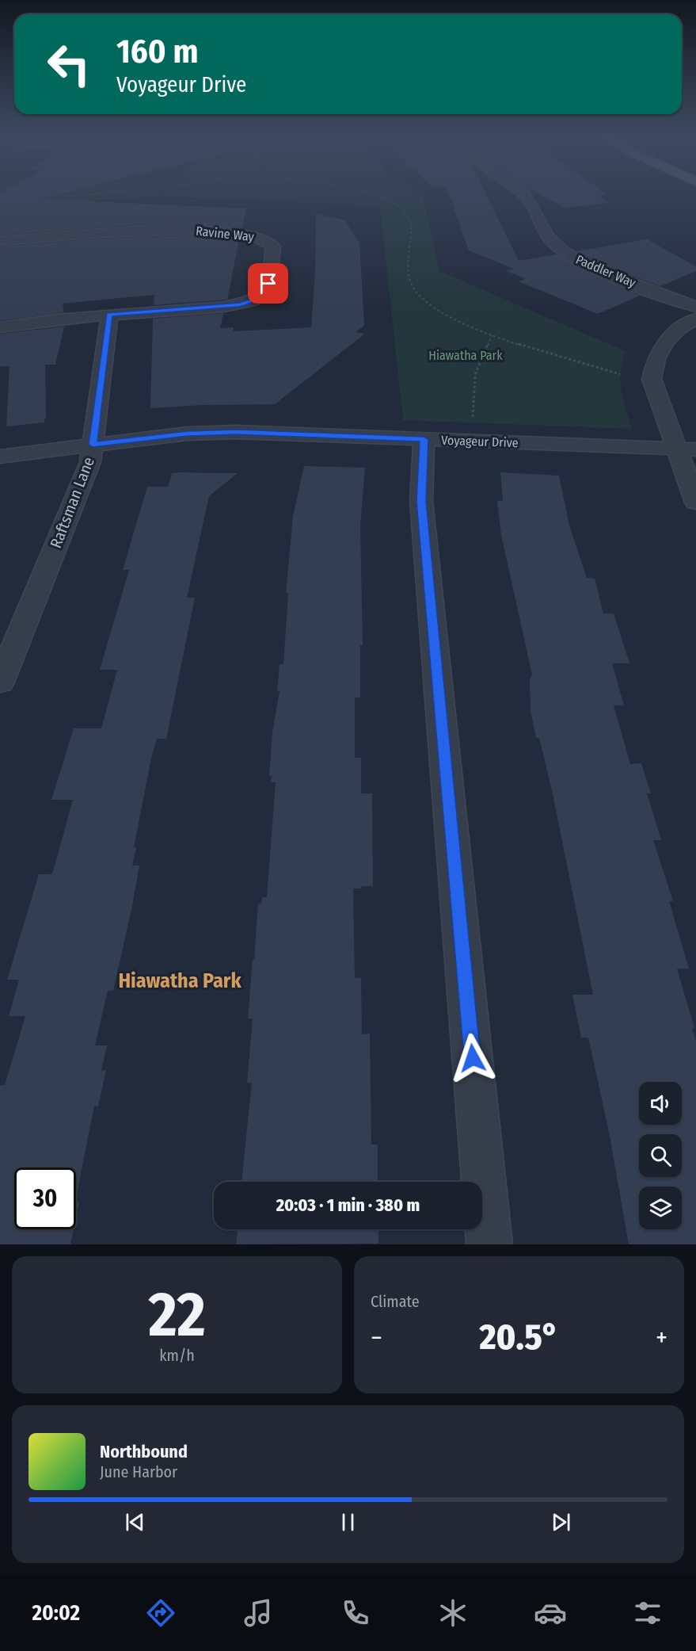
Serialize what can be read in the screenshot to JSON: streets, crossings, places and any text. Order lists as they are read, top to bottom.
{
  "streets": {
    "street": [
      "Ravine Way",
      "Paddler Way",
      "Voyageur Drive",
      "Raftsman Lane"
    ]
  },
  "crossings": [
    ["Ravine Way", "Raftsman Lane"],
    ["Voyageur Drive", "Raftsman Lane"]
  ],
  "districts": ["Hiawatha Park"],
  "parks": ["Hiawatha Park"],
  "page": {
    "turn": ["160 m", "Voyageur Drive"],
    "limit": "30",
    "trip": "20:03 · 1 min · 380 m",
    "tile": [
      ["22", "km/h"],
      "Climate"
    ],
    "heat": ["−", "20.5°", "+"],
    "song": ["Northbound", "June Harbor"],
    "tabs": "20:02"
  }
}
